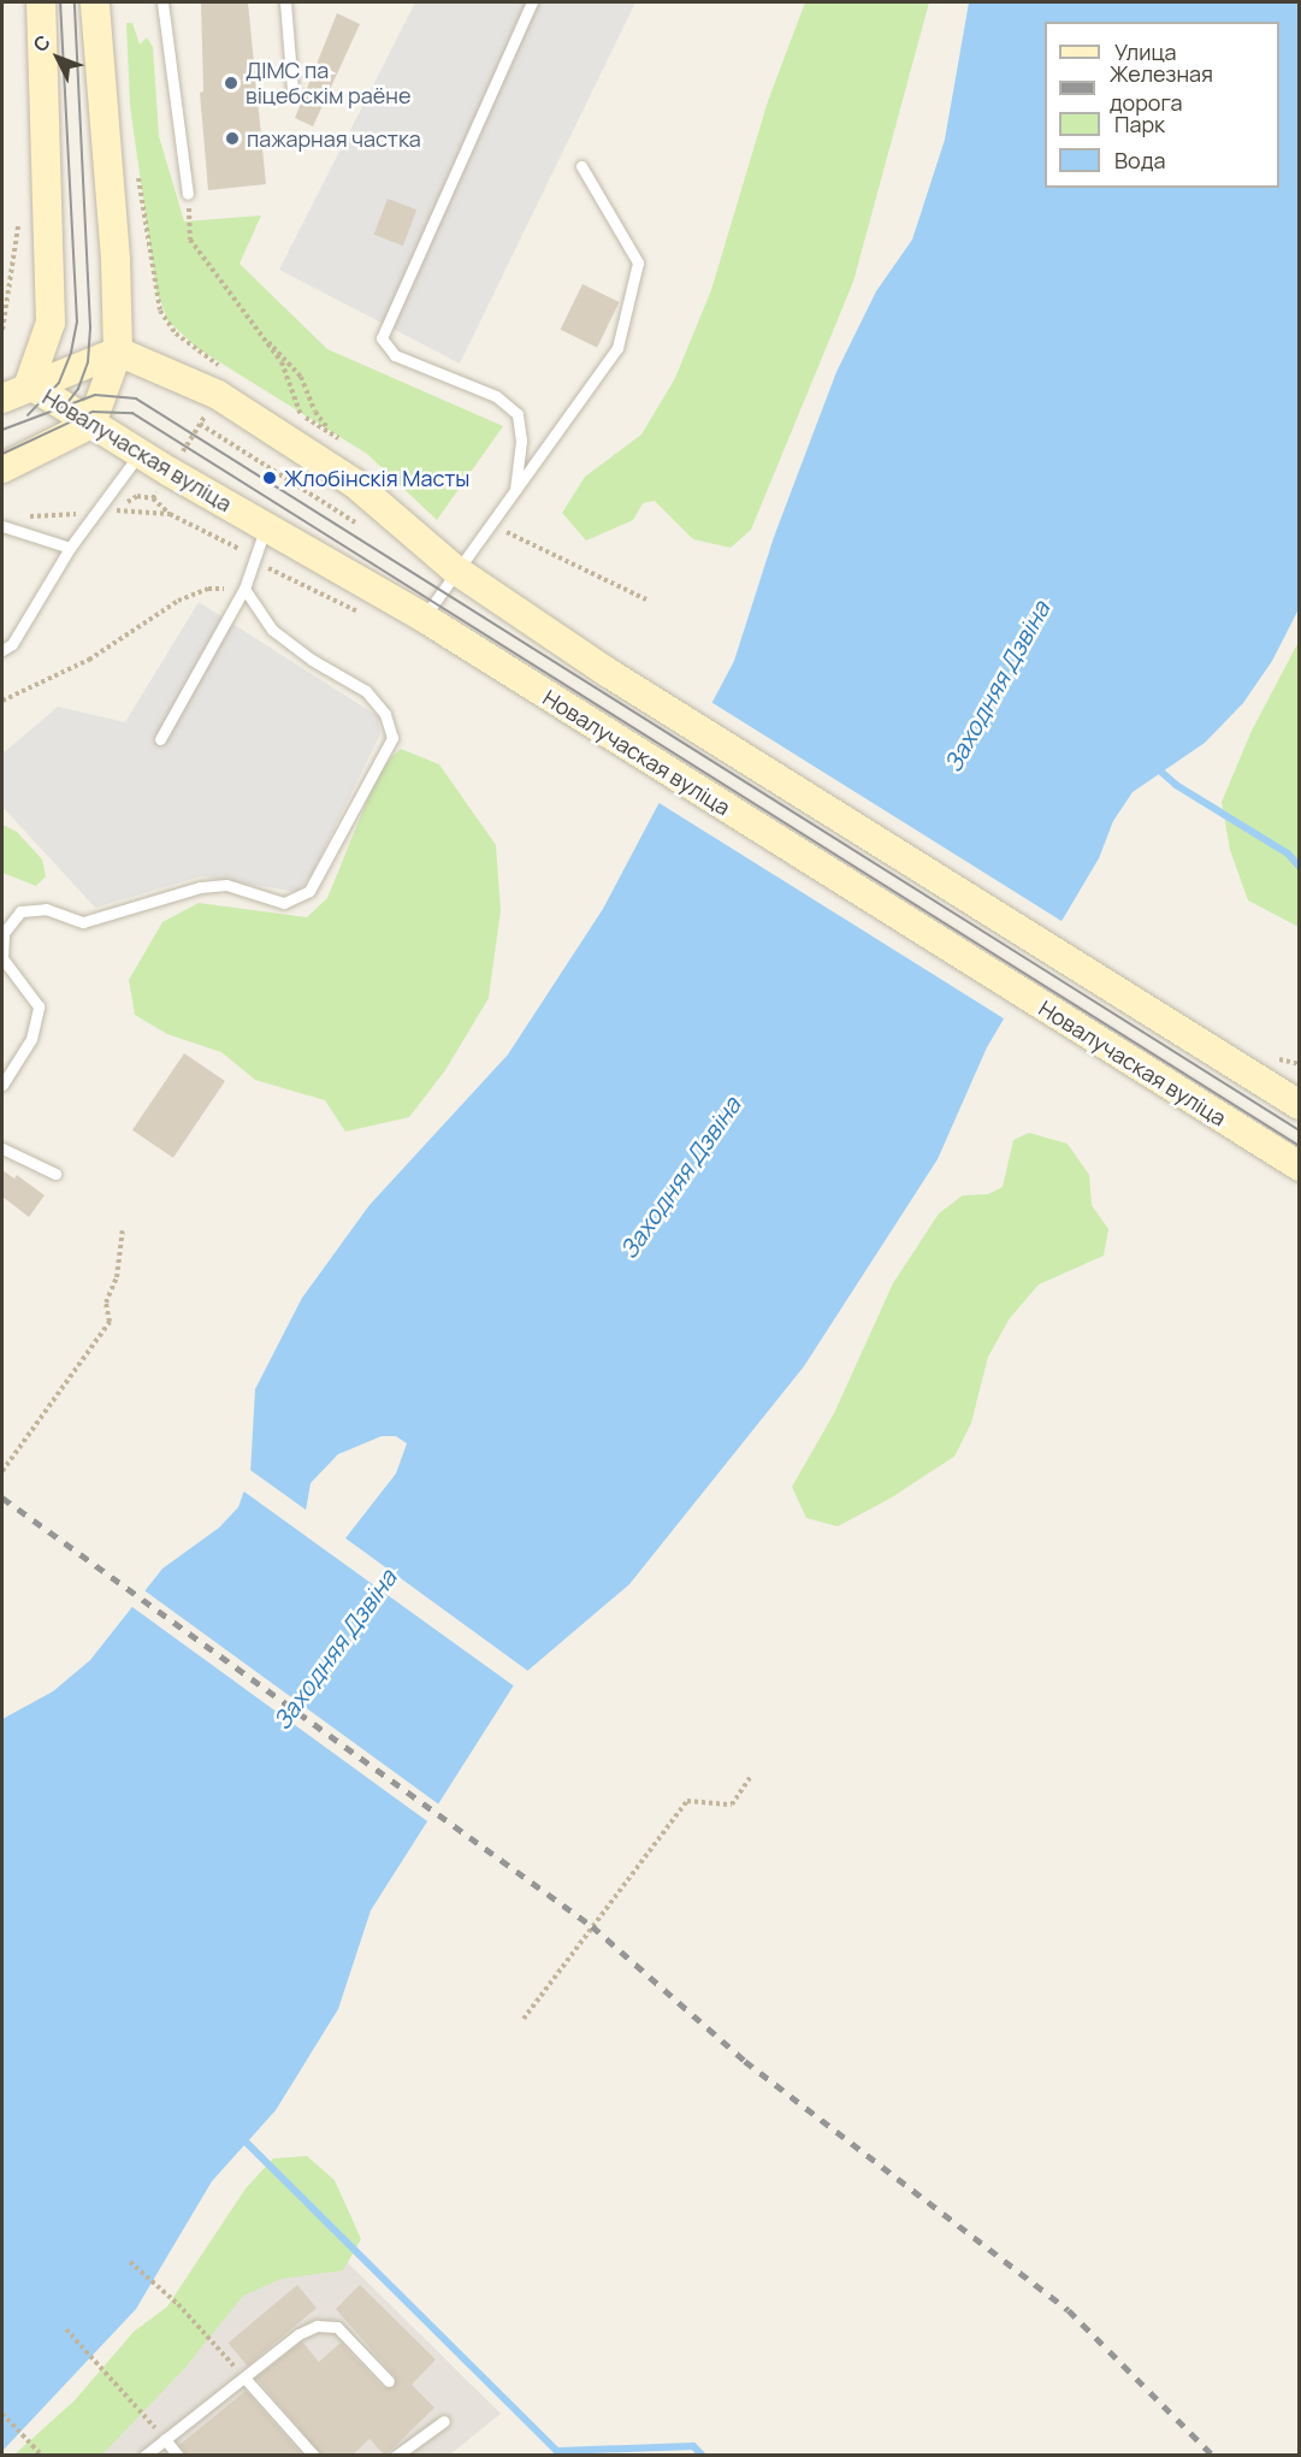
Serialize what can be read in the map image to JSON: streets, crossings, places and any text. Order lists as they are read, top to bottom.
{
  "streets": {
    "main road": ["Новалучаская вуліца"]
  },
  "water": ["Заходняя Дзвіна"],
  "places": ["ДІМС па віцебскім раёне", "пажарная частка", "Жлобінскія Масты"],
  "legend": [
    "Улица",
    "Железная дорога",
    "Парк",
    "Вода"
  ],
  "north": "top left"
}
